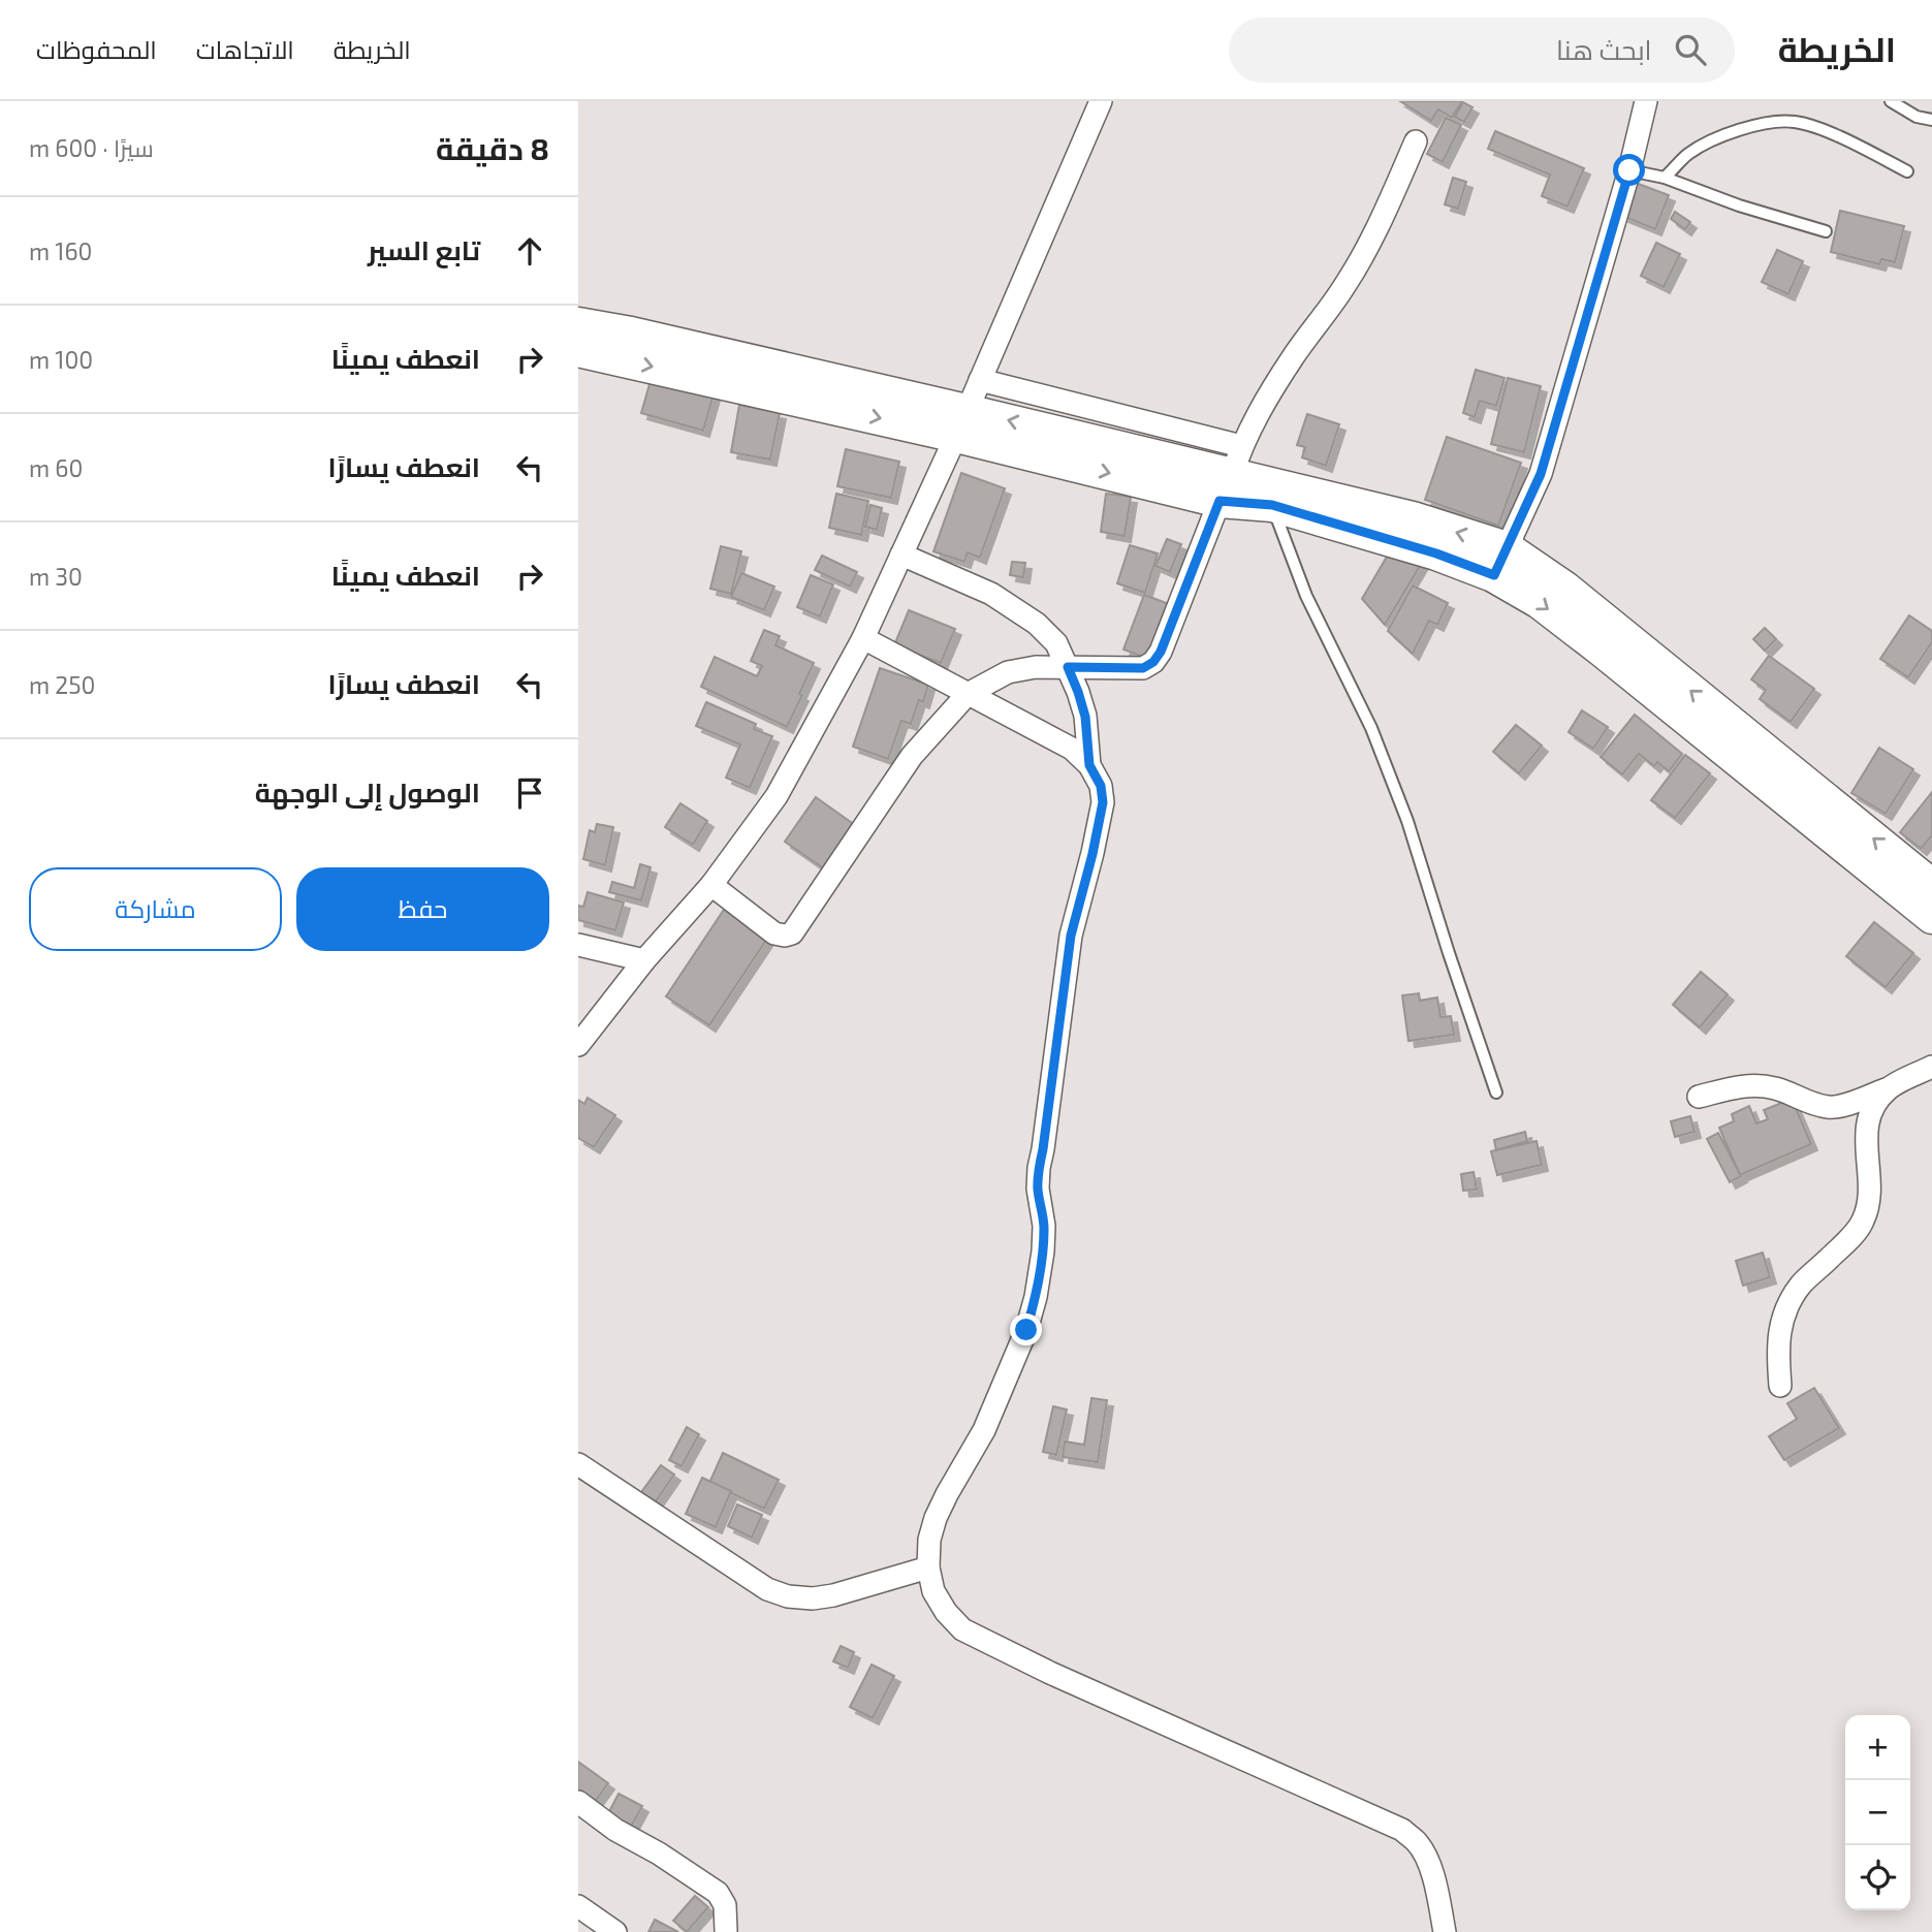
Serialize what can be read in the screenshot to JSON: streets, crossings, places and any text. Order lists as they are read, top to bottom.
{
  "page": {
    "header": "الخريطة",
    "search": "ابحث هنا",
    "nav": ["الخريطة", "الاتجاهات", "المحفوظات"],
    "heading": ["8 دقيقة", "سيرًا · 600 m"],
    "list": [
      ["تابع السير", "160 m"],
      ["انعطف يمينًا", "100 m"],
      ["انعطف يسارًا", "60 m"],
      ["انعطف يمينًا", "30 m"],
      ["انعطف يسارًا", "250 m"],
      "الوصول إلى الوجهة"
    ],
    "buttons": ["حفظ", "مشاركة"],
    "map_buttons": ["+", "−"]
  }
}
